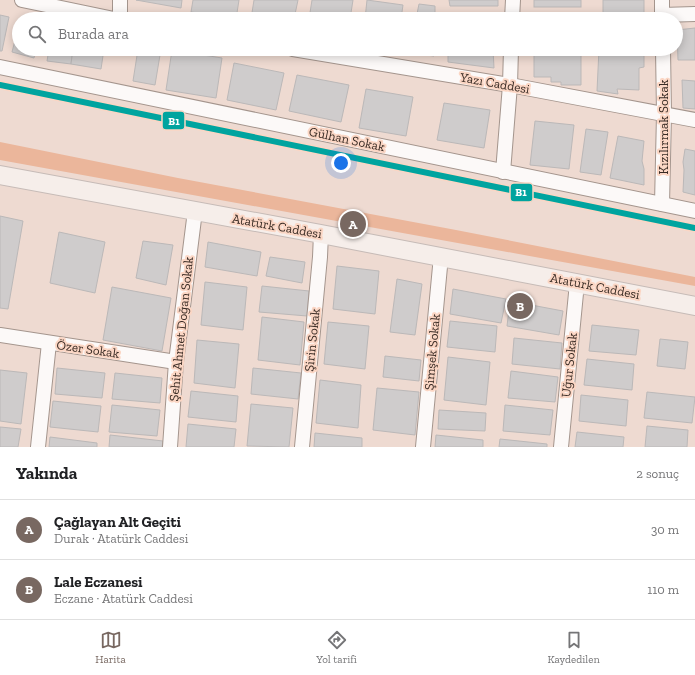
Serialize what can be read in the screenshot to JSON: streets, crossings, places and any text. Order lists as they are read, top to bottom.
{
  "streets": {
    "main road": ["Atatürk Caddesi"],
    "street": [
      "Yazı Caddesi",
      "Kızılırmak Sokak",
      "Gülhan Sokak",
      "Şehit Ahmet Doğan Sokak",
      "Şirin Sokak",
      "Özer Sokak",
      "Şimşek Sokak",
      "Uğur Sokak"
    ]
  },
  "crossings": [
    ["Yazı Caddesi", "Kızılırmak Sokak"],
    ["Kızılırmak Sokak", "Gülhan Sokak"],
    ["Atatürk Caddesi", "Şehit Ahmet Doğan Sokak"],
    ["Atatürk Caddesi", "Şirin Sokak"],
    ["Atatürk Caddesi", "Şimşek Sokak"],
    ["Atatürk Caddesi", "Uğur Sokak"],
    ["Şehit Ahmet Doğan Sokak", "Özer Sokak"]
  ],
  "lines": ["transit line B1"],
  "page": {
    "search": "Burada ara",
    "pins": ["A", "B"],
    "heading": ["Yakında", "2 sonuç"],
    "list": [
      {
        "mark": "A",
        "name": "Çağlayan Alt Geçiti",
        "note": "Durak · Atatürk Caddesi",
        "value": "30 m"
      },
      {
        "mark": "B",
        "name": "Lale Eczanesi",
        "note": "Eczane · Atatürk Caddesi",
        "value": "110 m"
      }
    ],
    "nav": ["Harita", "Yol tarifi", "Kaydedilen"]
  }
}
